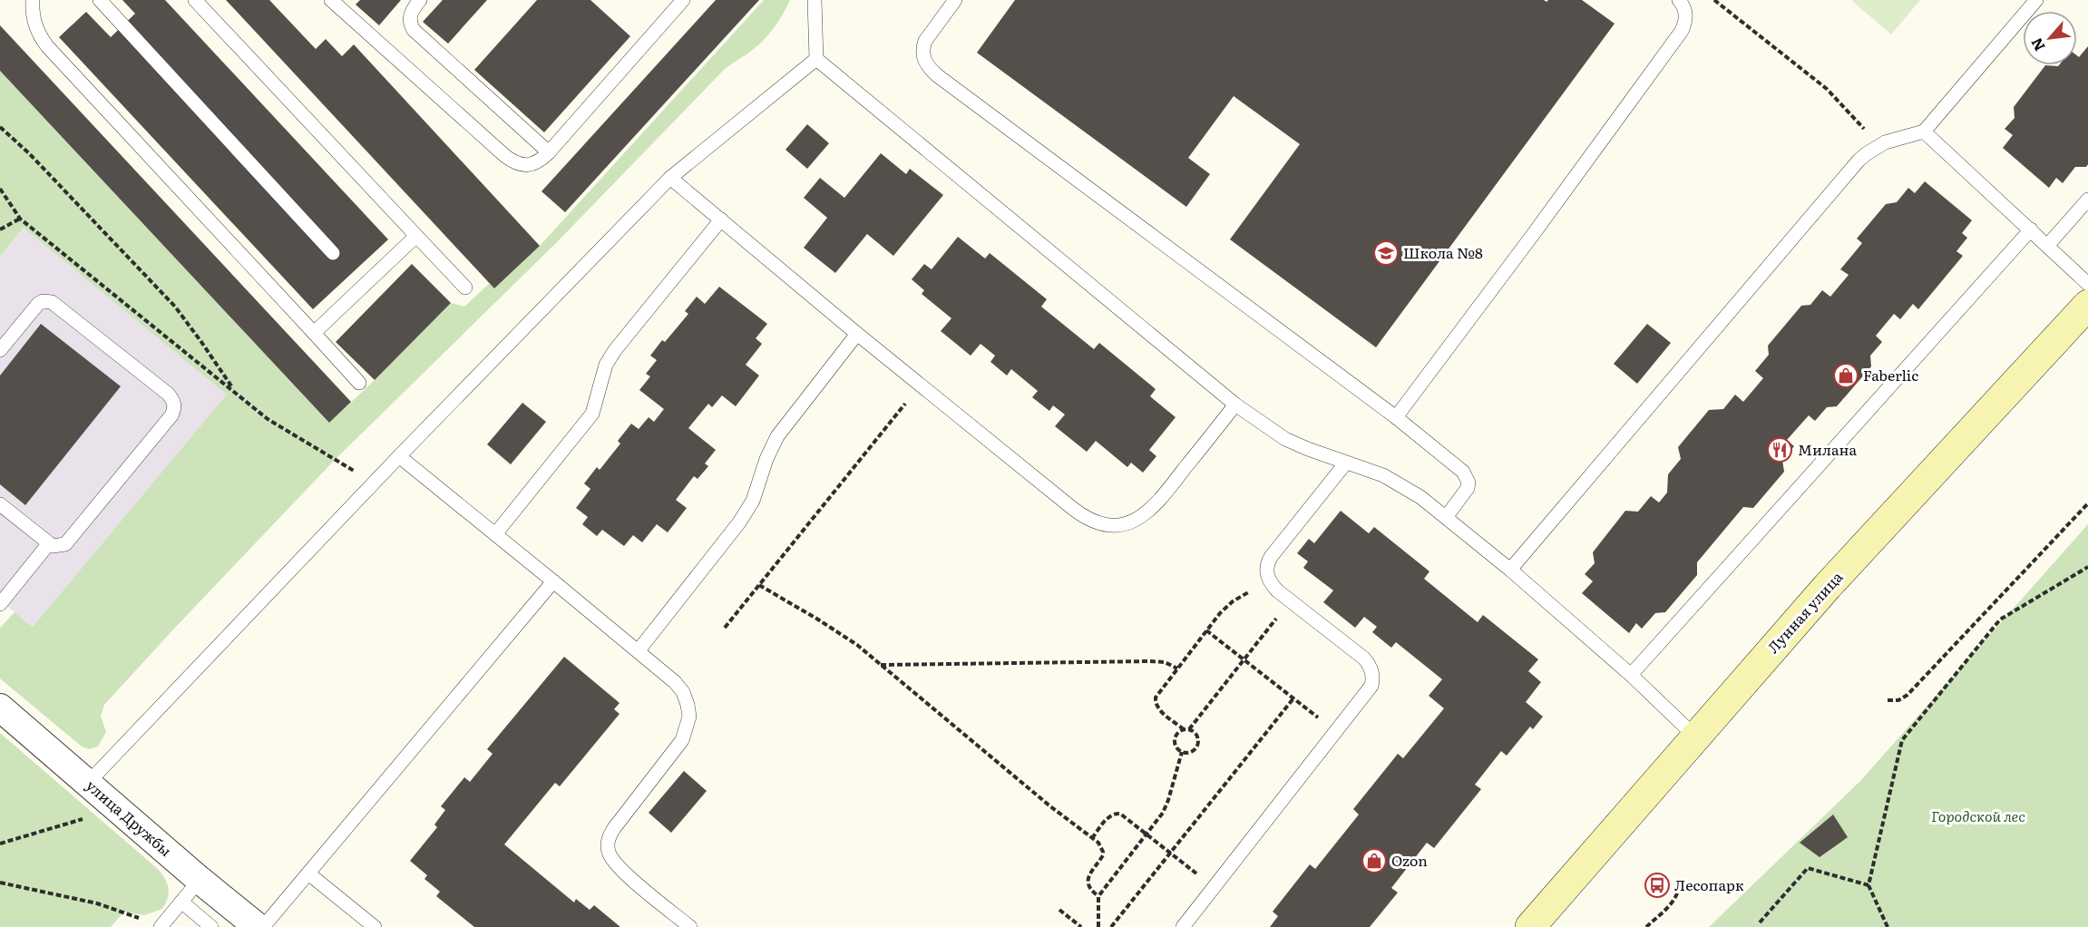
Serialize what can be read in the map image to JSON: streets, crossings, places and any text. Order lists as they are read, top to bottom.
{
  "streets": {
    "street": ["Лунная улица", "улица Дружбы"]
  },
  "parks": ["Городской лес"],
  "places": {
    "school or university": ["Школа №8"],
    "shop": ["Faberlic", "Ozon"],
    "restaurant": ["Милана"],
    "bus stop": ["Лесопарк"]
  },
  "north": "bottom left"
}
